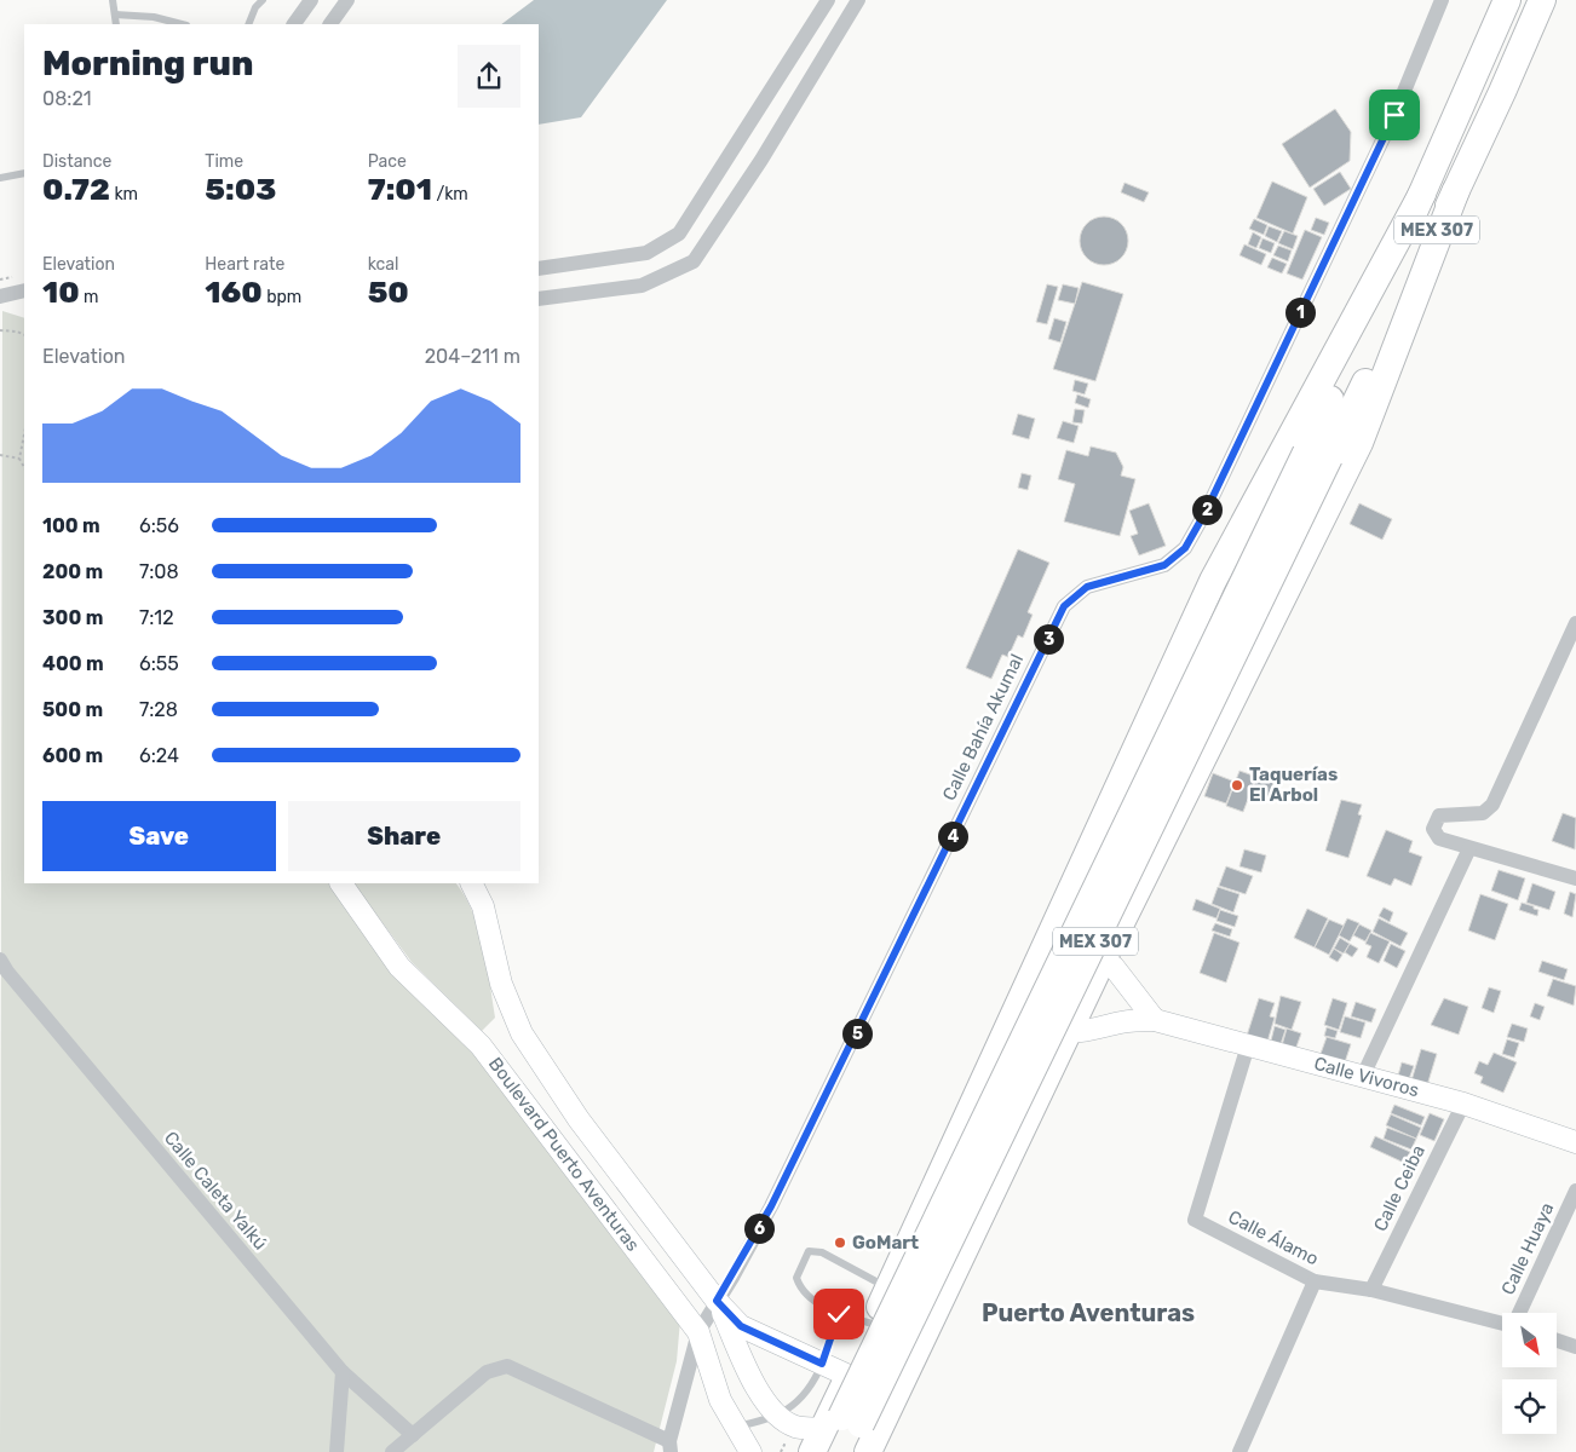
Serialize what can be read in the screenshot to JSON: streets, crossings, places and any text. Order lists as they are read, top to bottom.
{
  "streets": {
    "highway": ["MEX 307"],
    "street": [
      "Calle Bahía Akumal",
      "Calle Vivoros",
      "Boulevard Puerto Aventuras",
      "Calle Ceiba",
      "Calle Caleta Yalkú",
      "Calle Álamo",
      "Calle Huaya"
    ]
  },
  "crossings": [
    ["Calle Bahía Akumal", "Boulevard Puerto Aventuras"],
    ["Calle Vivoros", "Calle Ceiba"],
    ["Calle Vivoros", "Calle Álamo"],
    ["Calle Ceiba", "Calle Álamo"]
  ],
  "districts": ["Puerto Aventuras"],
  "places": ["Taquerías El Arbol", "GoMart"],
  "north": "bottom right",
  "page": {
    "heading": ["Morning run", "08:21"],
    "stats": [
      ["Distance", "0.72 km"],
      ["Time", "5:03"],
      ["Pace", "7:01 /km"],
      ["Elevation", "10 m"],
      ["Heart rate", "160 bpm"],
      ["kcal", "50"]
    ],
    "pins": [
      "1",
      "2",
      "3",
      "4",
      "5",
      "6"
    ],
    "chart": ["Elevation", "204–211 m"],
    "list": [
      {
        "name": "100 m",
        "note": "6:56"
      },
      {
        "name": "200 m",
        "note": "7:08"
      },
      {
        "name": "300 m",
        "note": "7:12"
      },
      {
        "name": "400 m",
        "note": "6:55"
      },
      {
        "name": "500 m",
        "note": "7:28"
      },
      {
        "name": "600 m",
        "note": "6:24"
      }
    ],
    "buttons": ["Save", "Share"]
  }
}
